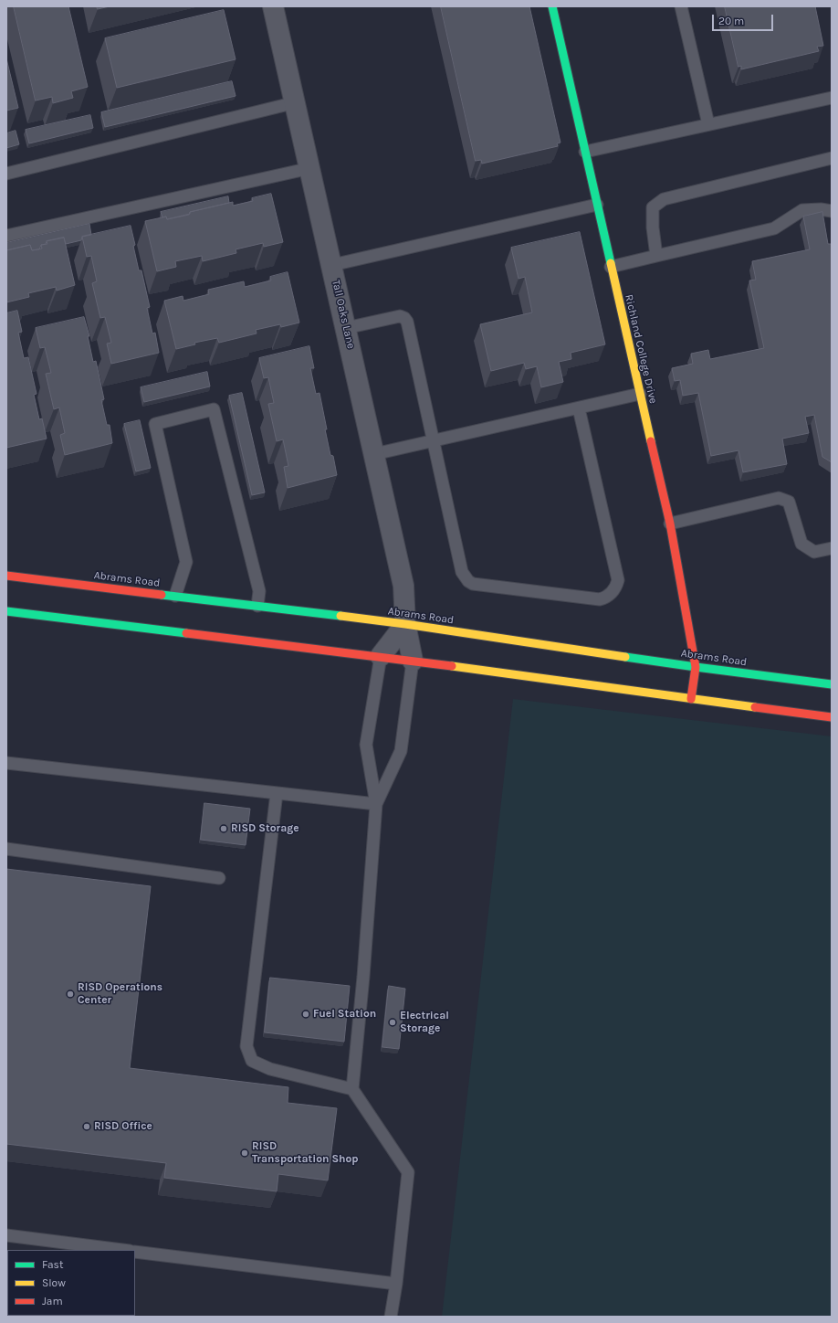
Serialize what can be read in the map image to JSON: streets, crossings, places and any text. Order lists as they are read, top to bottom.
{
  "streets": {
    "main road": ["Richland College Drive", "Abrams Road"],
    "street": ["Tall Oaks Lane"]
  },
  "crossings": [
    ["Tall Oaks Lane", "Abrams Road"],
    ["Richland College Drive", "Abrams Road"]
  ],
  "places": [
    "RISD Storage",
    "RISD Operations Center",
    "Fuel Station",
    "Electrical Storage",
    "RISD Office",
    "RISD Transportation Shop"
  ],
  "legend": ["Fast", "Slow", "Jam"],
  "scale_bar": "20 m"
}
